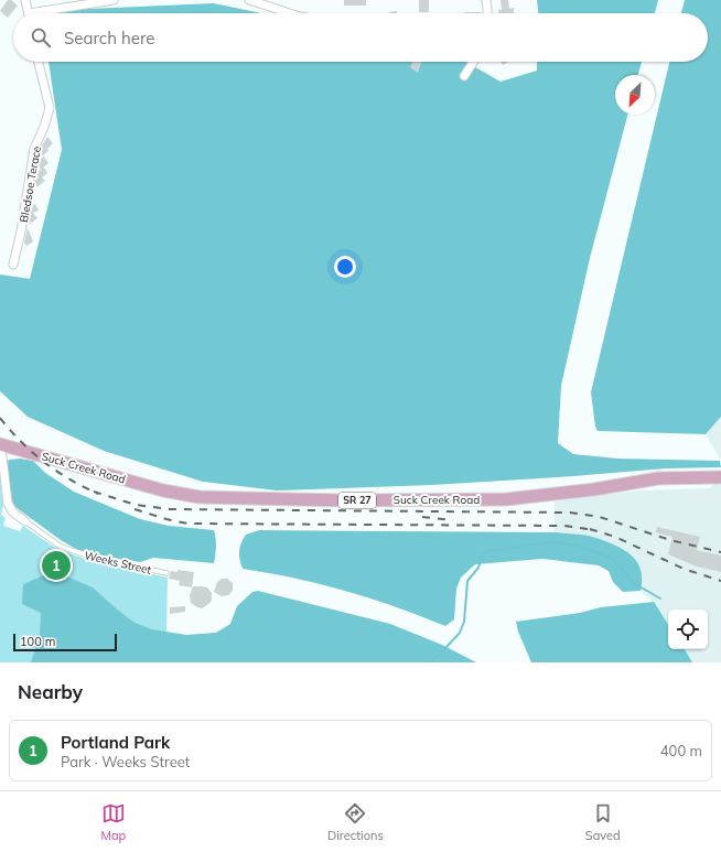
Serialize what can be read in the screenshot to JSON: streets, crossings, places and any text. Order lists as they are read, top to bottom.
{
  "streets": {
    "main road": ["Suck Creek Road", "SR 27"],
    "street": ["Bledsoe Terace", "Weeks Street"]
  },
  "scale_bar": "100 m",
  "north": "bottom left",
  "page": {
    "search": "Search here",
    "pins": "1",
    "scale": "100 m",
    "heading": "Nearby",
    "list": [
      {
        "mark": "1",
        "name": "Portland Park",
        "note": "Park · Weeks Street",
        "value": "400 m"
      }
    ],
    "nav": ["Map", "Directions", "Saved"]
  }
}
